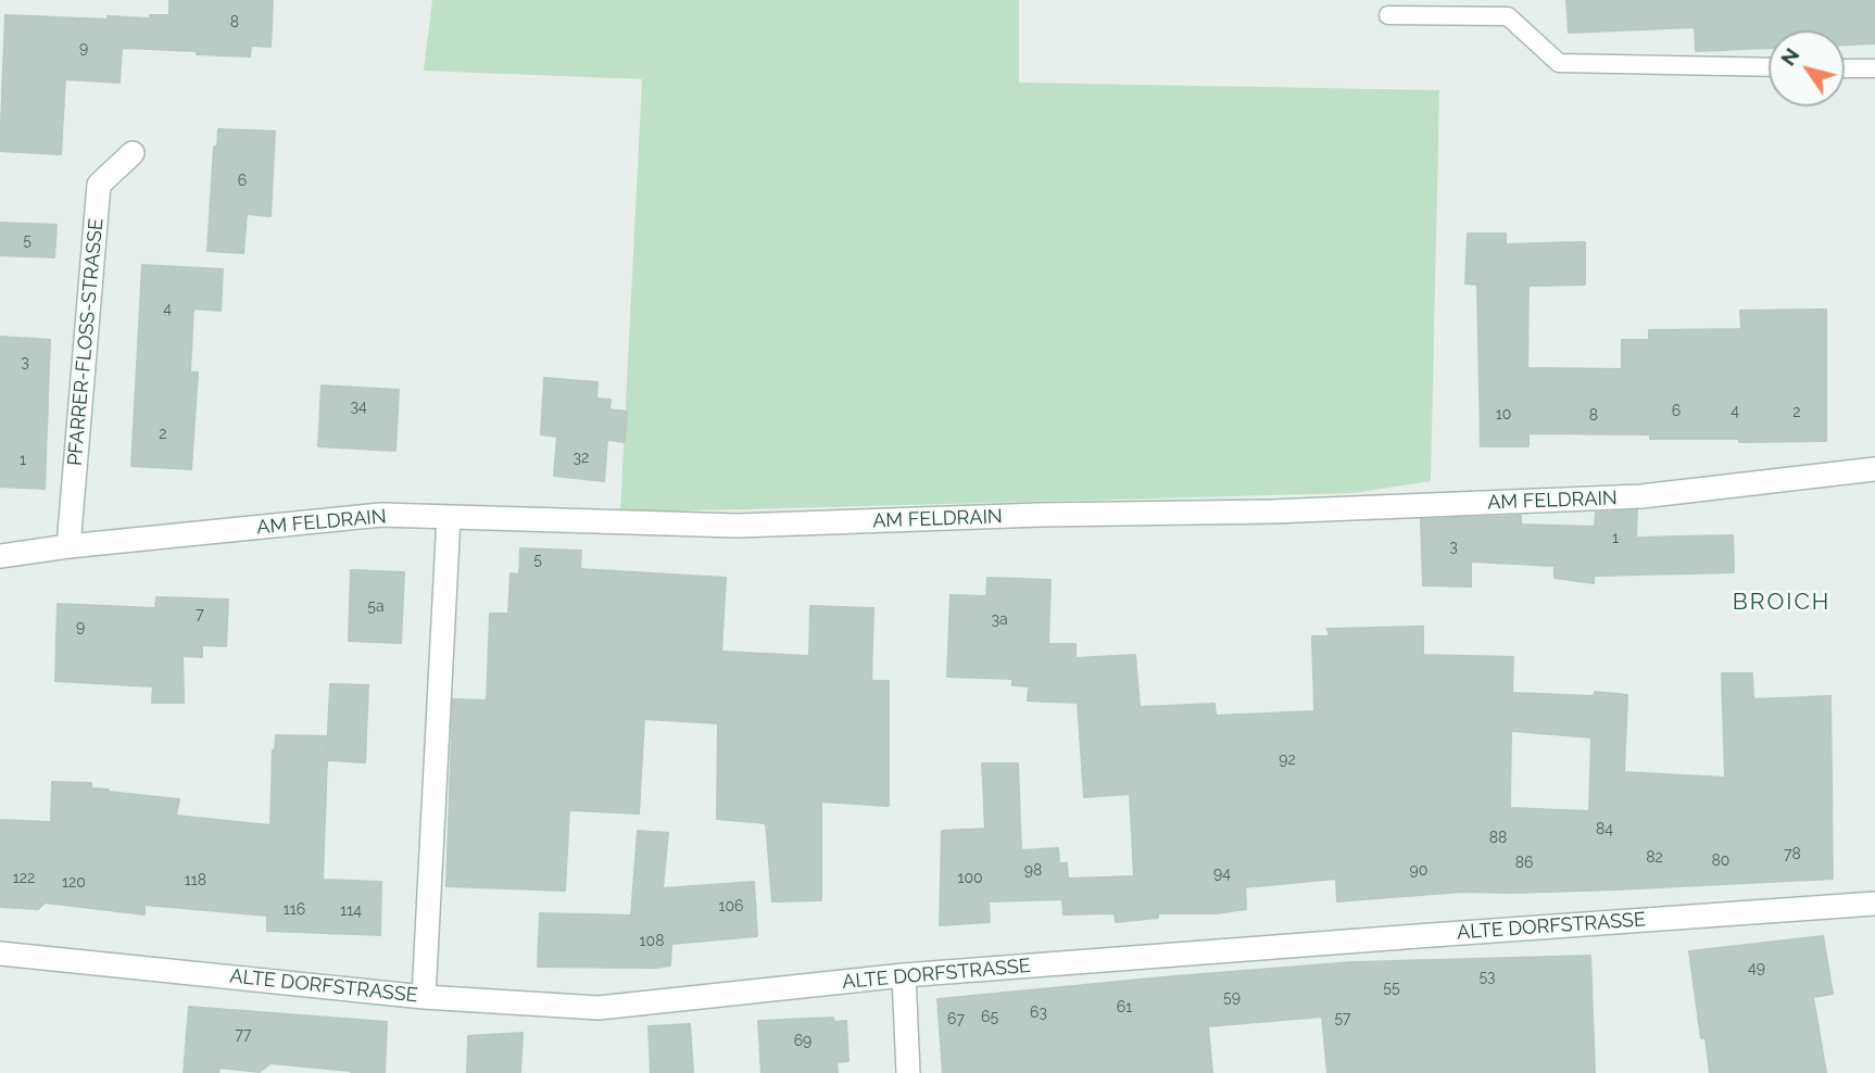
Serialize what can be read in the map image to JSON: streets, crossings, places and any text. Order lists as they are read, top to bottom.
{
  "streets": {
    "street": ["PFARRER-FLOSS-STRASSE", "AM FELDRAIN", "ALTE DORFSTRASSE"]
  },
  "crossings": [
    ["PFARRER-FLOSS-STRASSE", "AM FELDRAIN"]
  ],
  "districts": ["BROICH"],
  "house_numbers": [
    "8",
    "9",
    "6",
    "5",
    "4",
    "3",
    "34",
    "6",
    "4",
    "2",
    "10",
    "8",
    "2",
    "32",
    "1",
    "1",
    "3",
    "5",
    "5a",
    "7",
    "3a",
    "9",
    "92",
    "84",
    "88",
    "78",
    "82",
    "80",
    "86",
    "98",
    "90",
    "94",
    "122",
    "100",
    "118",
    "120",
    "106",
    "116",
    "114",
    "108",
    "49",
    "53",
    "55",
    "59",
    "61",
    "63",
    "65",
    "57",
    "67",
    "77",
    "69"
  ],
  "north": "top left"
}
